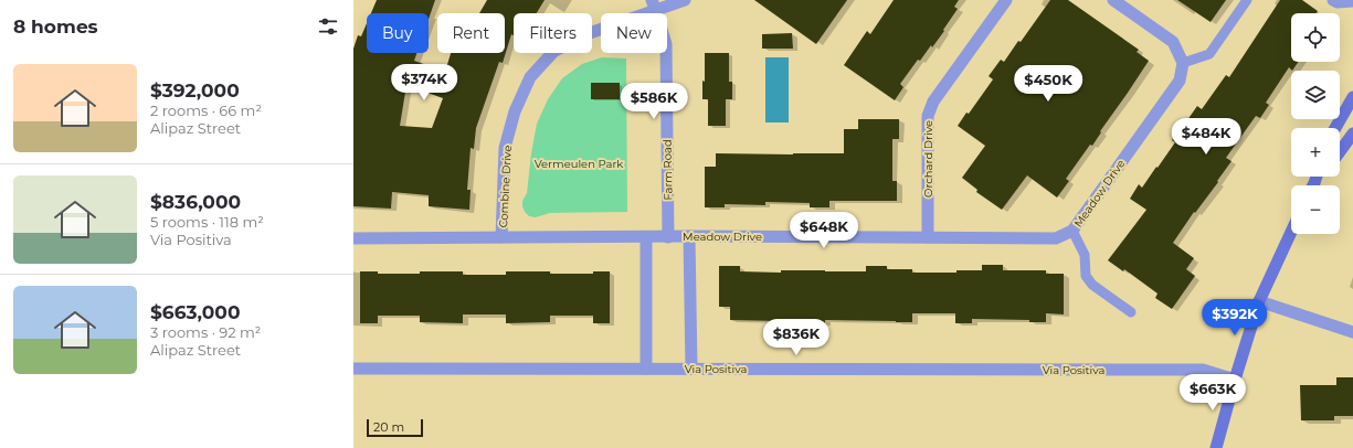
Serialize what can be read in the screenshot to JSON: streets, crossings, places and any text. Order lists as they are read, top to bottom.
{
  "streets": {
    "street": [
      "Orchard Drive",
      "Farm Road",
      "Combine Drive",
      "Meadow Drive",
      "Via Positiva"
    ]
  },
  "crossings": [
    ["Orchard Drive", "Meadow Drive"],
    ["Farm Road", "Combine Drive"],
    ["Farm Road", "Meadow Drive"],
    ["Combine Drive", "Meadow Drive"]
  ],
  "parks": ["Vermeulen Park"],
  "scale_bar": "20 m",
  "page": {
    "heading": "8 homes",
    "map_buttons": ["+", "−"],
    "chip": [
      "Buy",
      "Rent",
      "Filters",
      "New"
    ],
    "list": [
      {
        "name": "$392,000",
        "note": "2 rooms · 66 m² · Alipaz Street"
      },
      {
        "name": "$836,000",
        "note": "5 rooms · 118 m² · Via Positiva"
      },
      {
        "name": "$663,000",
        "note": "3 rooms · 92 m² · Alipaz Street"
      }
    ],
    "price": [
      "$374K",
      "$450K",
      "$586K",
      "$484K",
      "$648K",
      "$392K",
      "$836K",
      "$663K"
    ],
    "scale": "20 m"
  }
}
